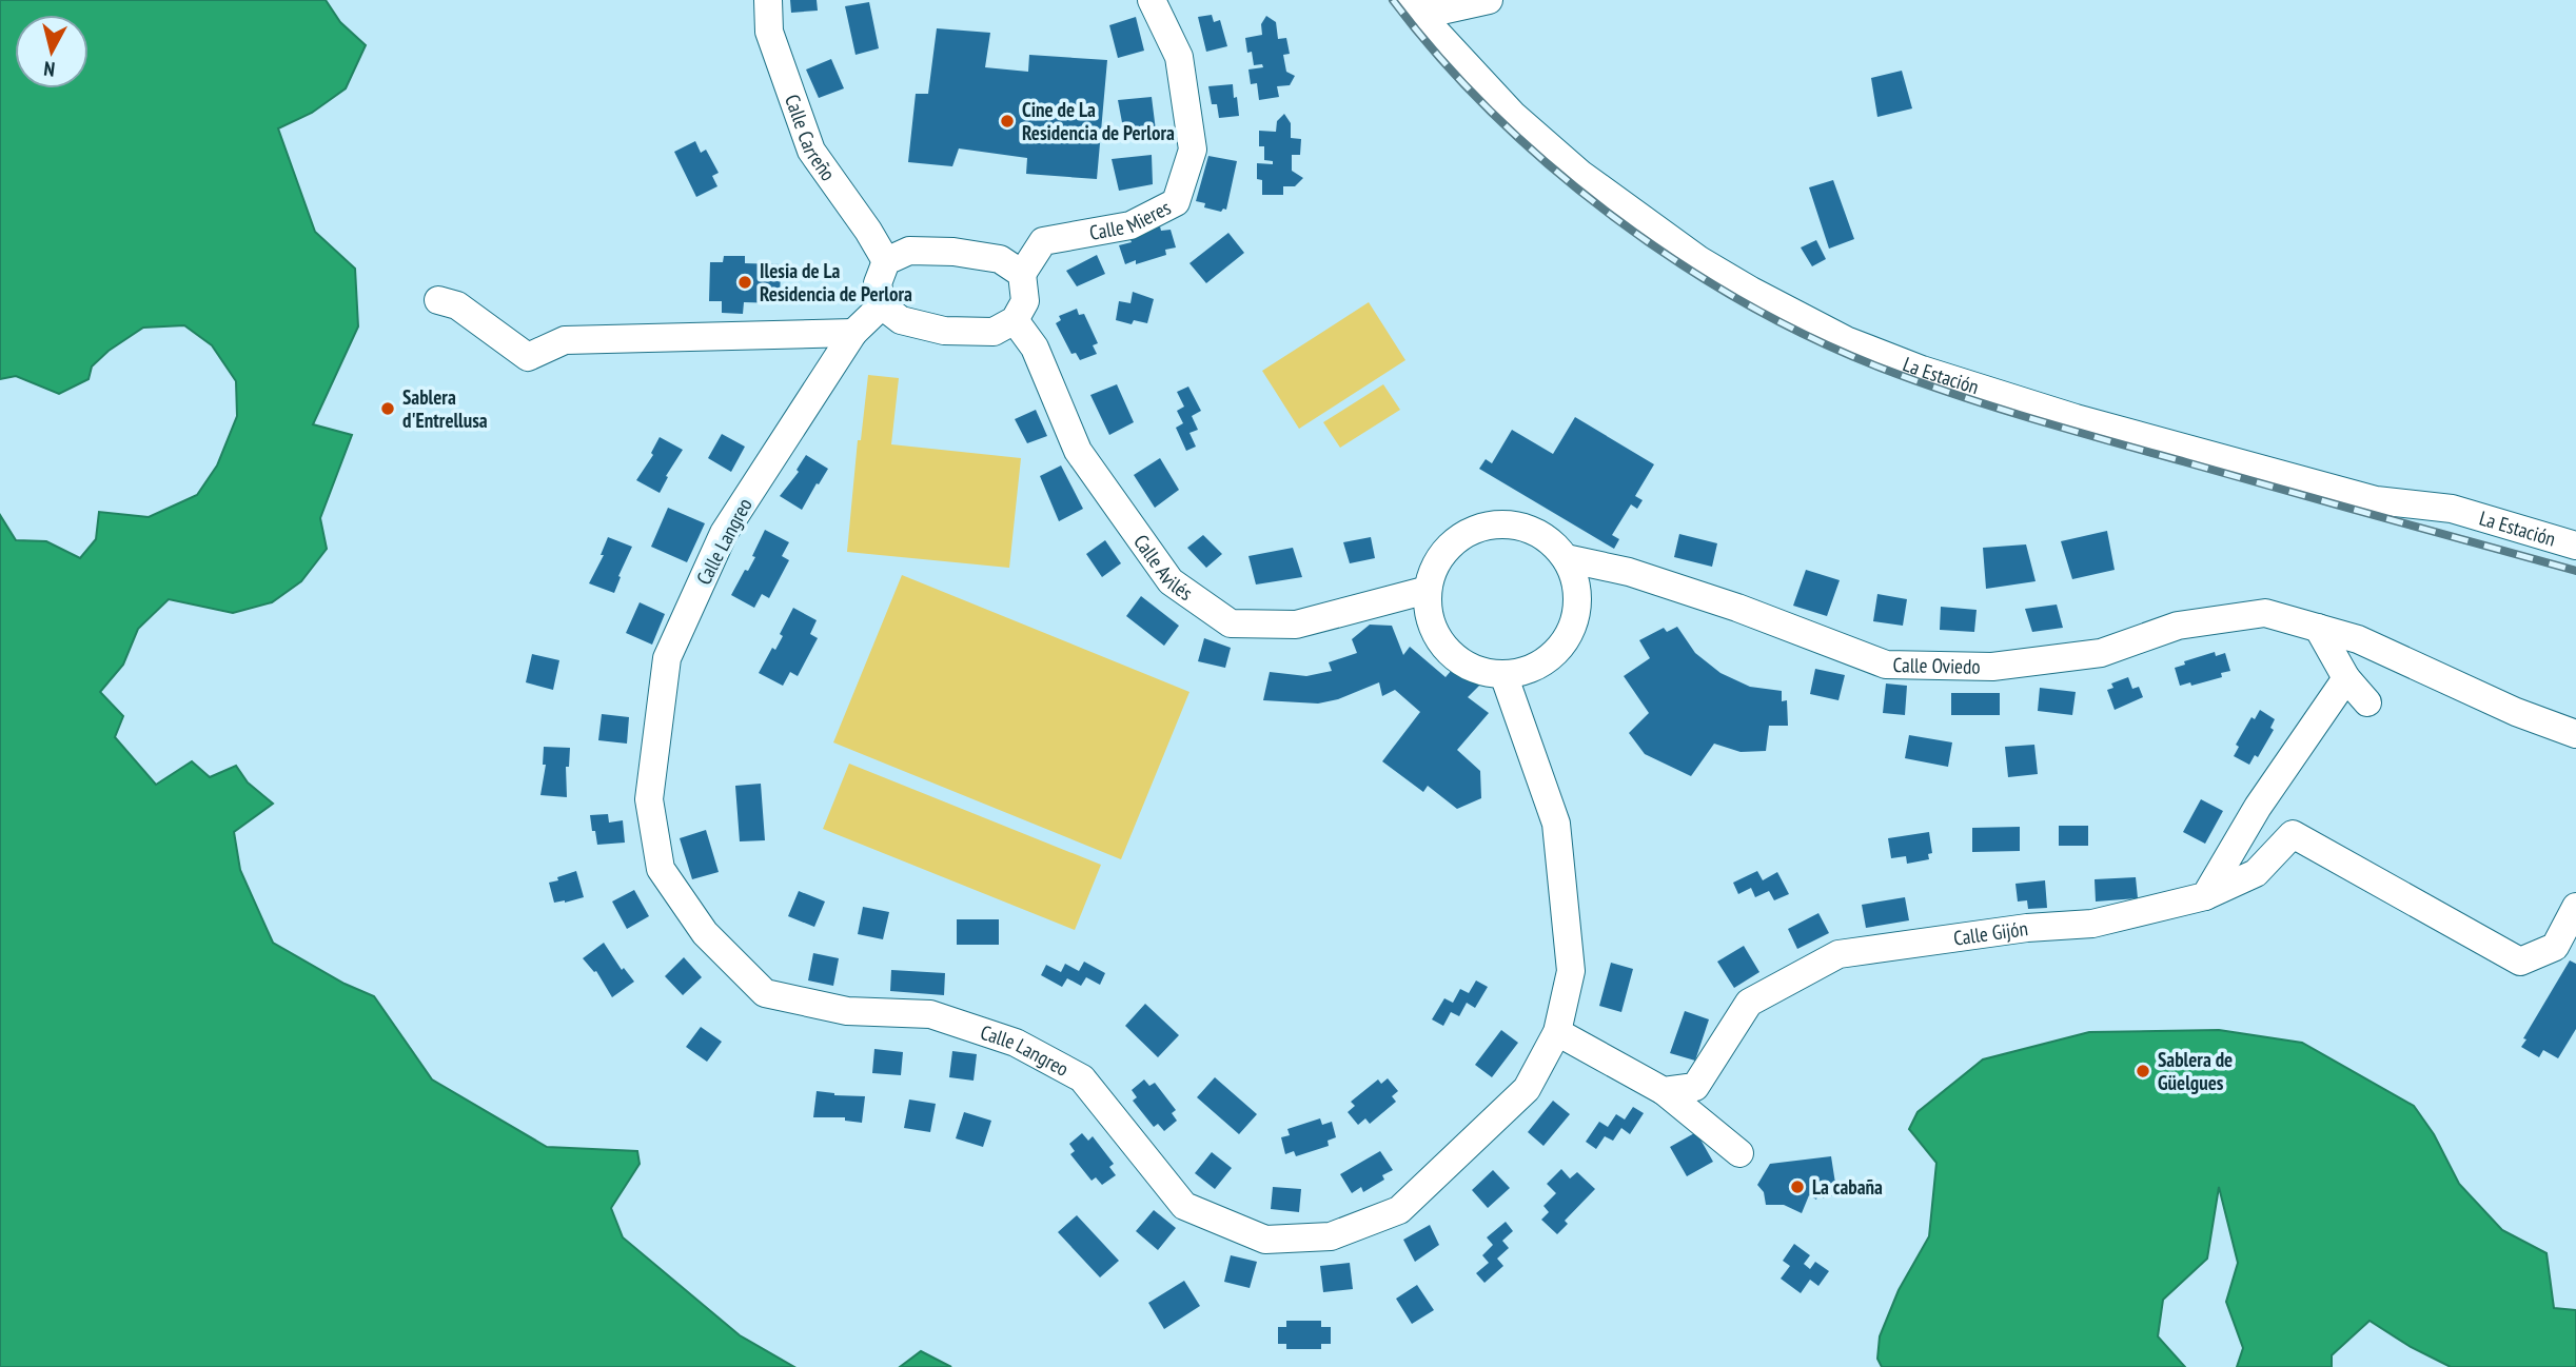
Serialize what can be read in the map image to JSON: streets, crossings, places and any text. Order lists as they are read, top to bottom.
{
  "streets": {
    "street": [
      "Calle Carreño",
      "Calle Mieres",
      "La Estación",
      "Calle Langreo",
      "Calle Avilés",
      "Calle Oviedo",
      "Calle Gijón"
    ]
  },
  "crossings": [
    ["Calle Langreo", "Calle Avilés"],
    ["Calle Langreo", "Calle Oviedo"],
    ["Calle Avilés", "Calle Oviedo"]
  ],
  "places": [
    "Cine de La Residencia de Perlora",
    "Ilesia de La Residencia de Perlora",
    "Sablera d'Entrellusa",
    "Sablera de Güelgues",
    "La cabaña"
  ],
  "north": "bottom"
}
